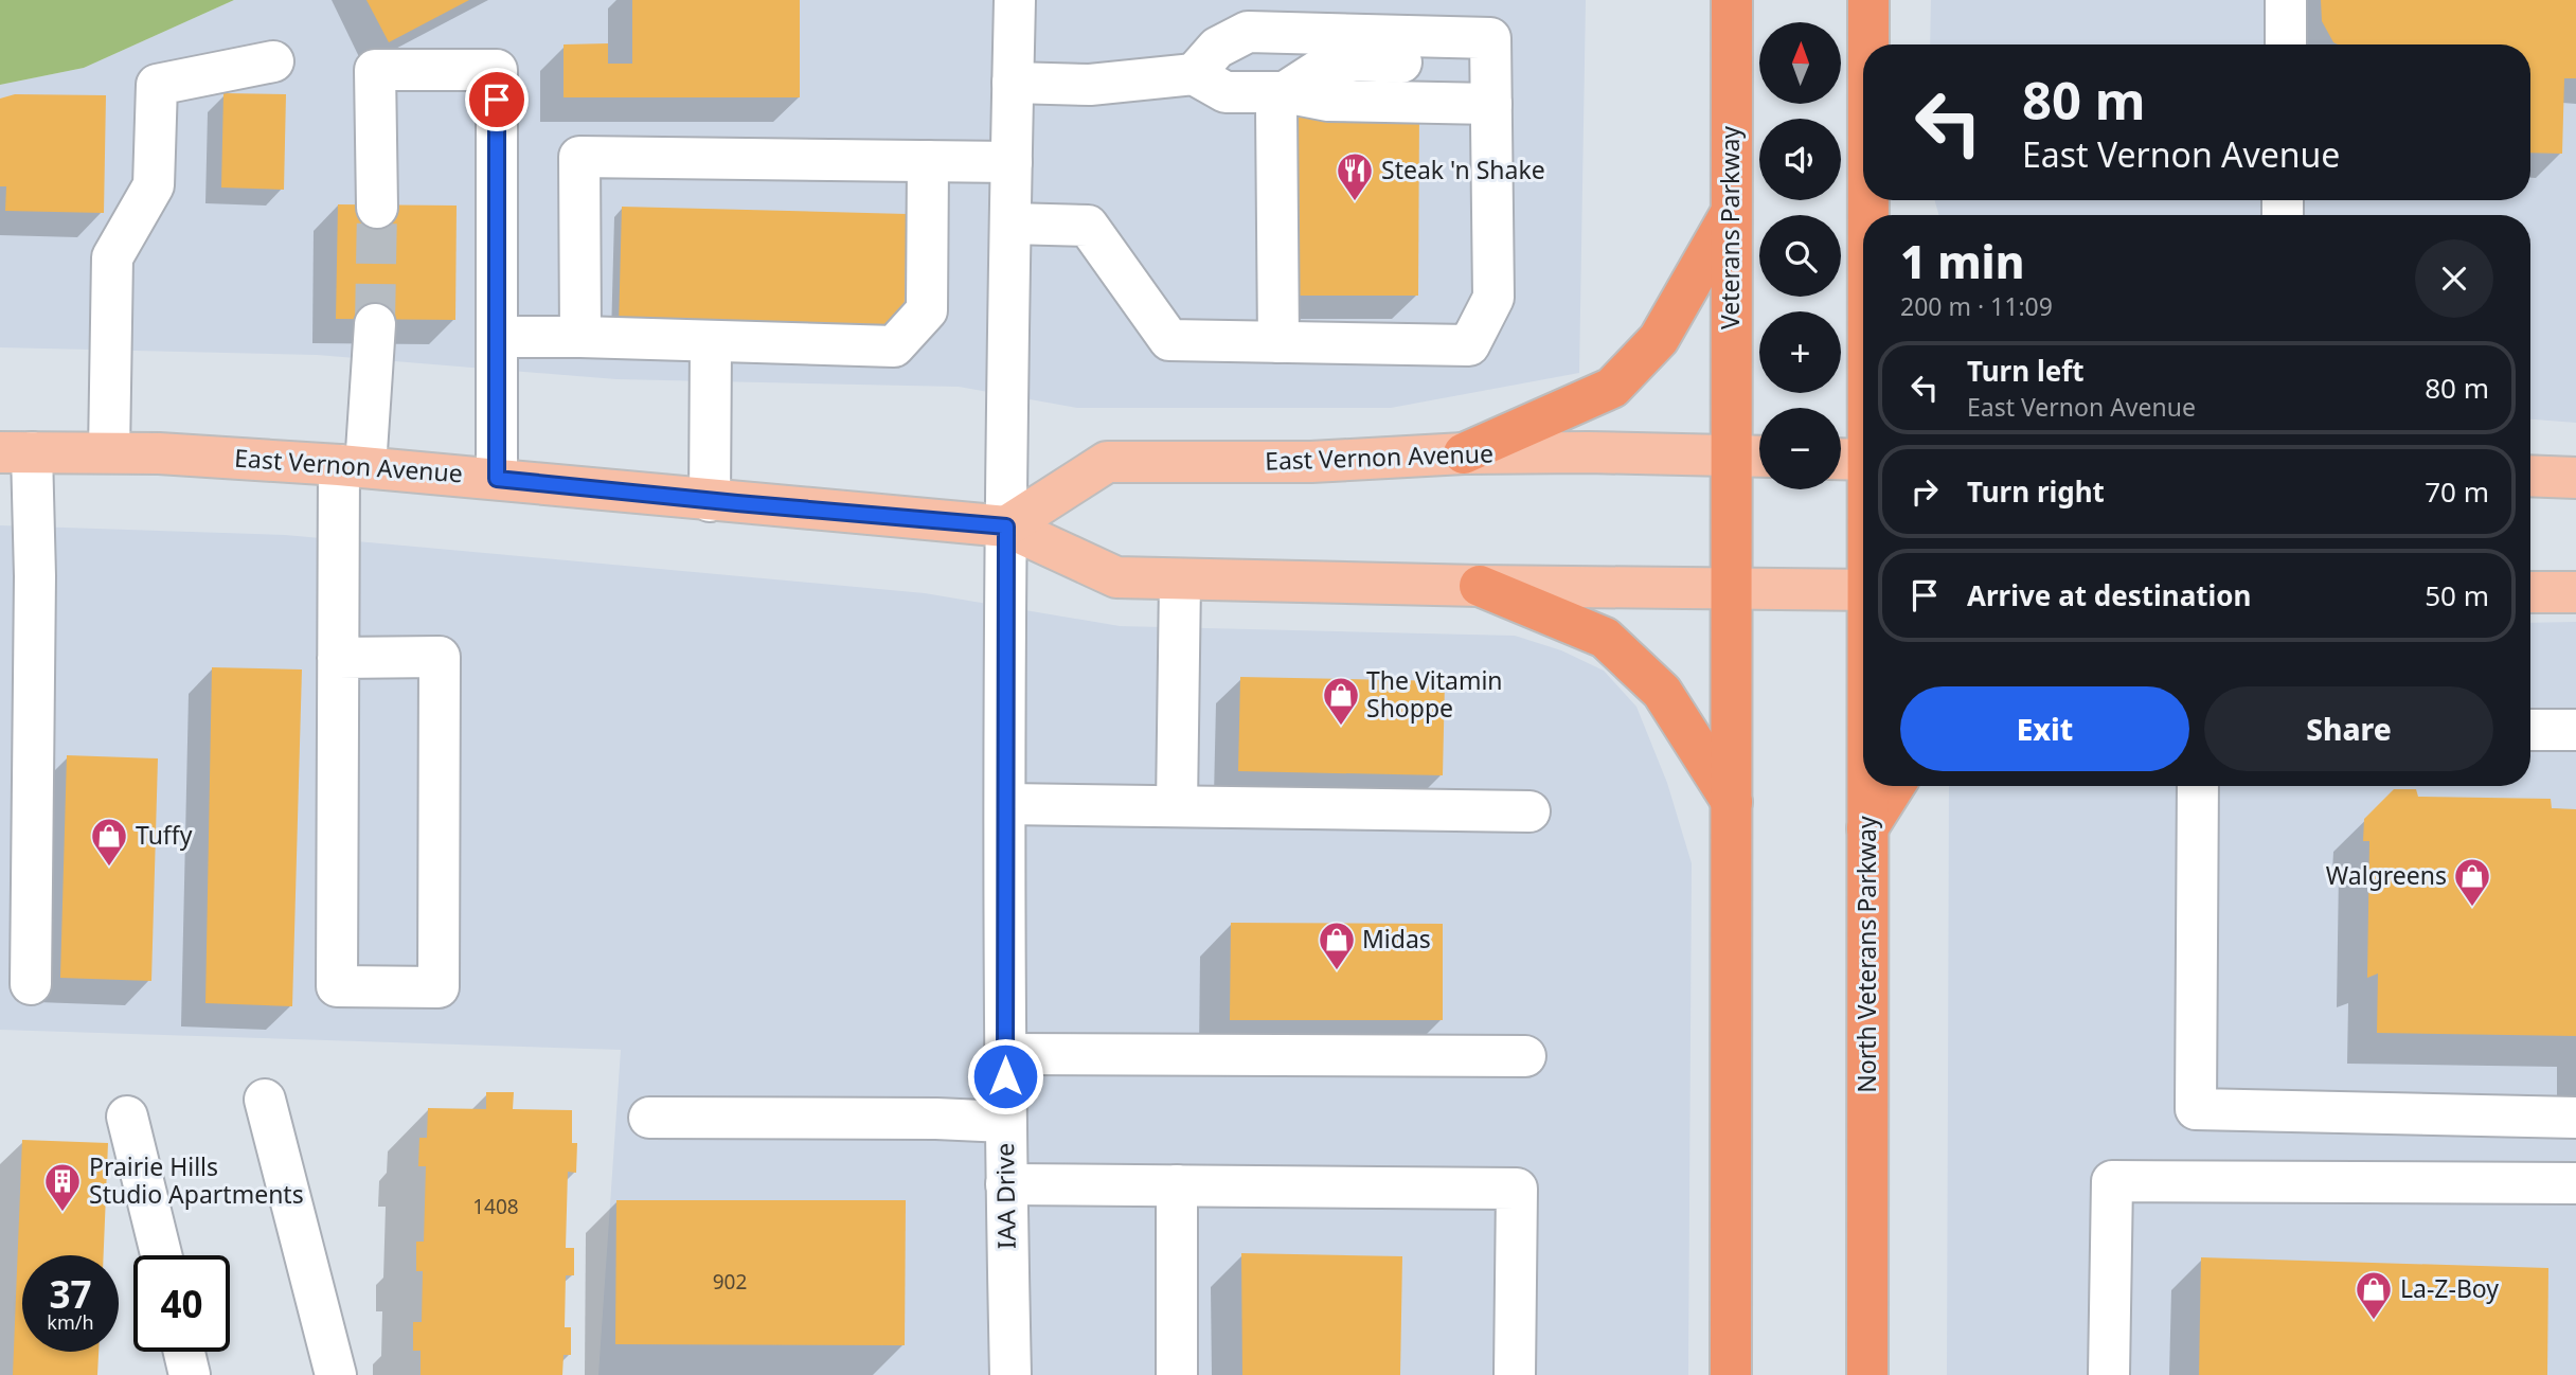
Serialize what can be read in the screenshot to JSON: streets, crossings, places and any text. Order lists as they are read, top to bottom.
{
  "streets": {
    "highway": ["Veterans Parkway", "North Veterans Parkway"],
    "main road": ["East Vernon Avenue"],
    "street": ["IAA Drive"]
  },
  "crossings": [
    ["Veterans Parkway", "East Vernon Avenue"],
    ["East Vernon Avenue", "IAA Drive"]
  ],
  "places": {
    "restaurant": ["Steak 'n Shake"],
    "shop": [
      "The Vitamin Shoppe",
      "Tuffy",
      "Walgreens",
      "Midas",
      "La-Z-Boy"
    ],
    "building": ["Prairie Hills Studio Apartments"]
  },
  "house_numbers": ["1408", "902"],
  "north": "top",
  "page": {
    "map_buttons": ["+", "−"],
    "turn": ["80 m", "East Vernon Avenue"],
    "heading": ["1 min", "200 m · 11:09"],
    "list": [
      {
        "name": "Turn left",
        "note": "East Vernon Avenue",
        "value": "80 m"
      },
      {
        "name": "Turn right",
        "value": "70 m"
      },
      {
        "name": "Arrive at destination",
        "value": "50 m"
      }
    ],
    "buttons": ["Exit", "Share"],
    "speed": "37 km/h",
    "limit": "40"
  }
}
